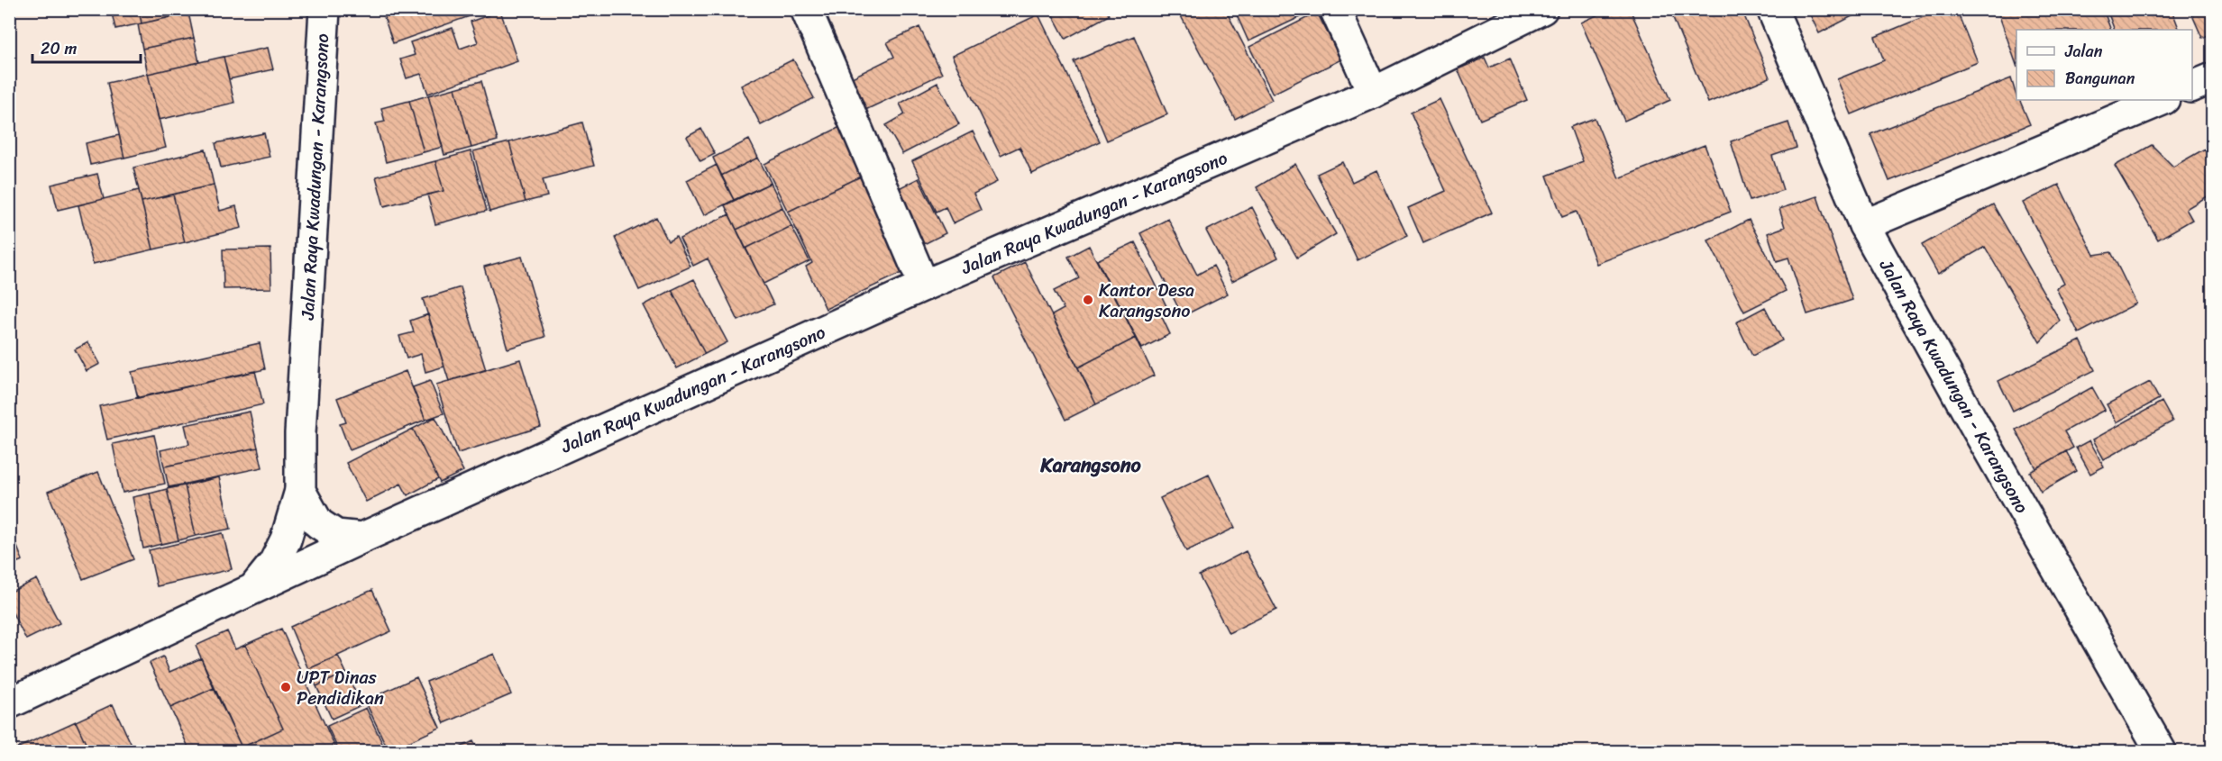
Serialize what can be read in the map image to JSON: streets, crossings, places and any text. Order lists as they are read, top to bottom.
{
  "streets": {
    "main road": ["Jalan Raya Kwadungan - Karangsono"]
  },
  "districts": ["Karangsono"],
  "places": ["Kantor Desa Karangsono", "UPT Dinas Pendidikan"],
  "legend": ["Jalan", "Bangunan"],
  "scale_bar": "20 m"
}
